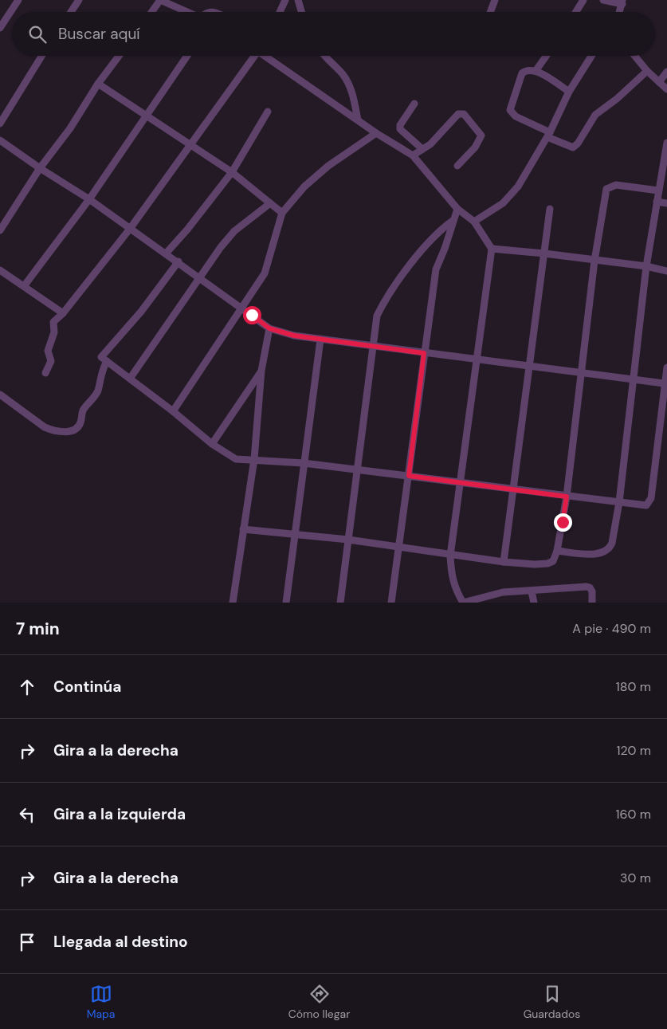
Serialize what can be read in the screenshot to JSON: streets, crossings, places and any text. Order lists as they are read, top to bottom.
{
  "page": {
    "search": "Buscar aquí",
    "heading": ["7 min", "A pie · 490 m"],
    "list": [
      ["Continúa", "180 m"],
      ["Gira a la derecha", "120 m"],
      ["Gira a la izquierda", "160 m"],
      ["Gira a la derecha", "30 m"],
      "Llegada al destino"
    ],
    "nav": ["Mapa", "Cómo llegar", "Guardados"]
  }
}
